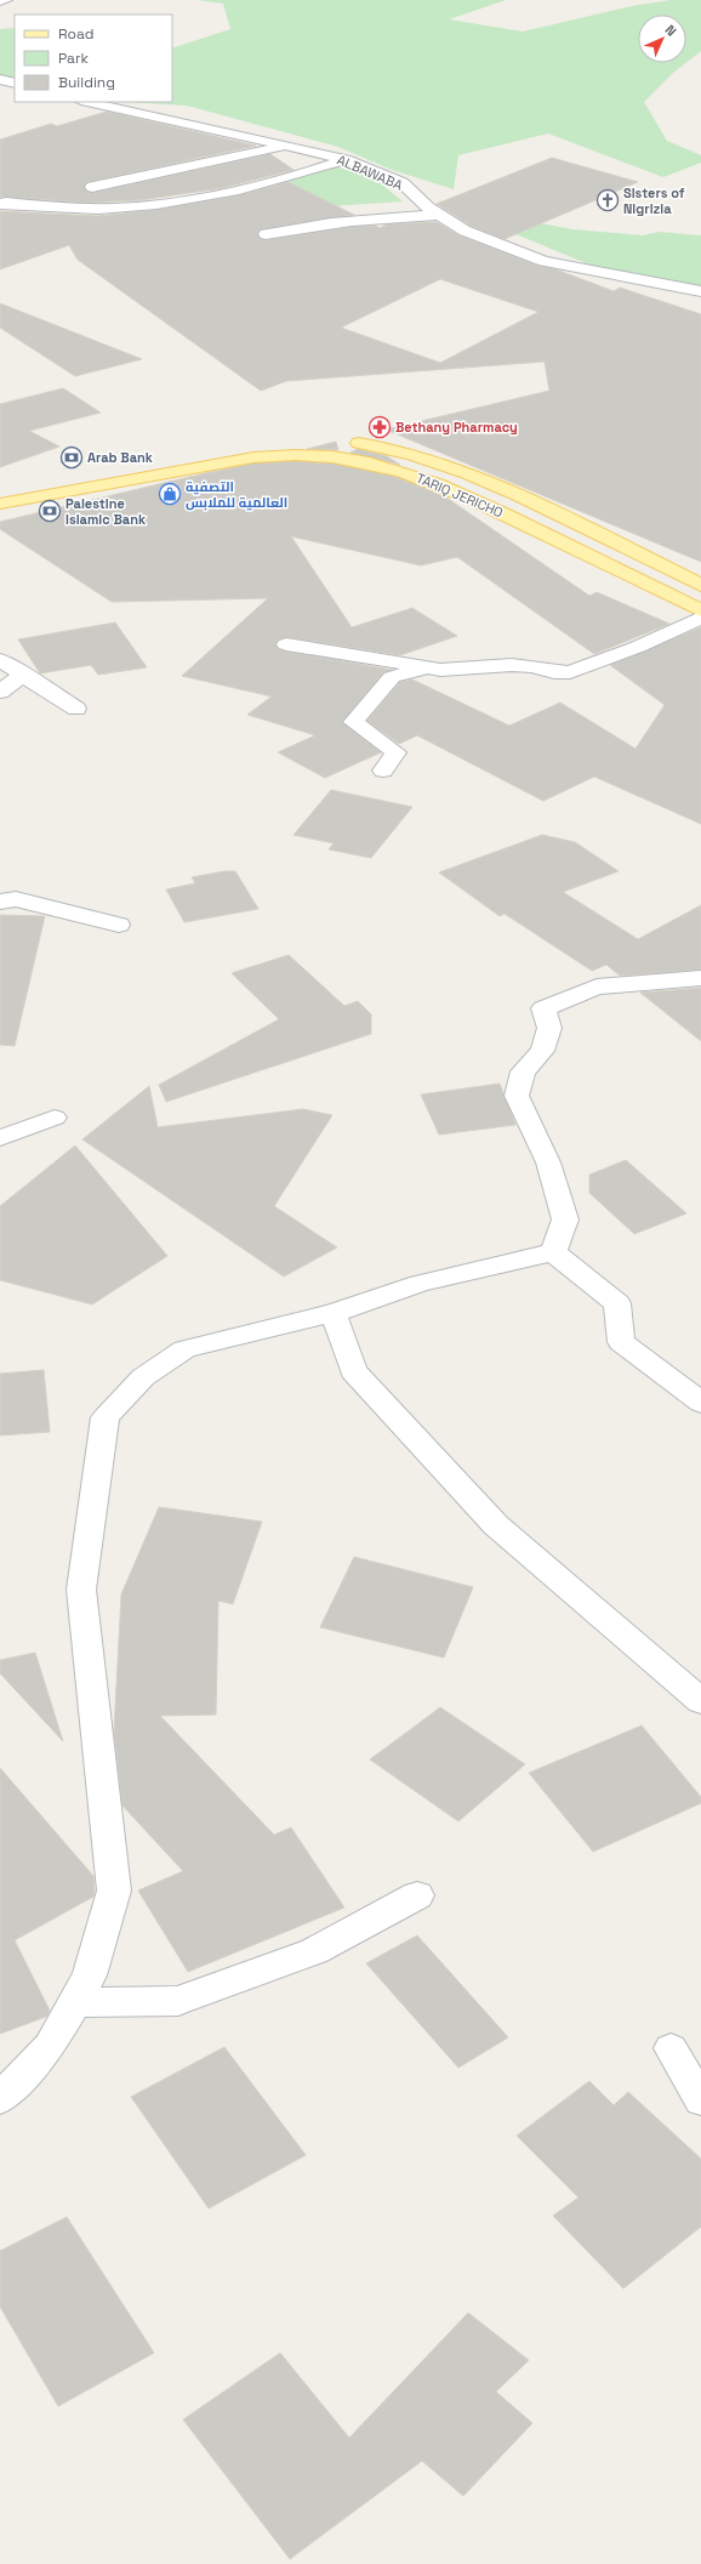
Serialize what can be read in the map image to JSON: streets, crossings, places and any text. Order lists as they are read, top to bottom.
{
  "streets": {
    "main road": ["TARIQ JERICHO"],
    "street": ["ALBAWABA"]
  },
  "places": {
    "church": ["Sisters of Nigrizia"],
    "pharmacy": ["Bethany Pharmacy"],
    "bank": ["Arab Bank", "Palestine Islamic Bank"],
    "shop": ["التصفية العالمية للملابس"]
  },
  "legend": ["Road", "Park", "Building"],
  "north": "top right"
}
